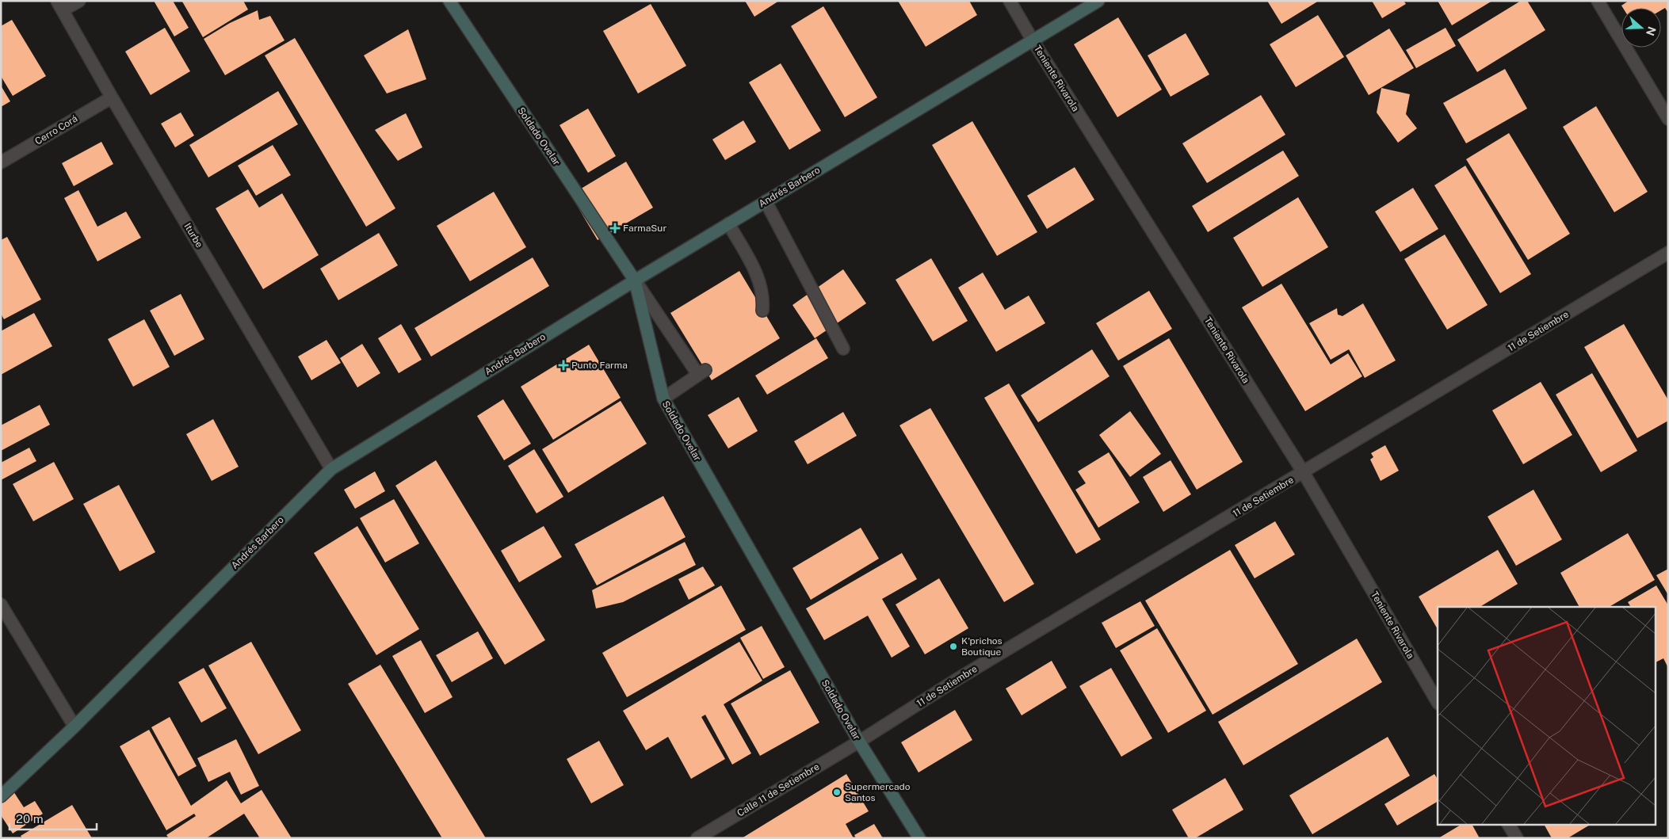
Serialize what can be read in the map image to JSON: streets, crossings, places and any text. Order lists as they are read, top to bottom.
{
  "streets": {
    "main road": ["Soldado Ovelar", "Andrés Barbero"],
    "street": [
      "Teniente Rivarola",
      "Cerro Corá",
      "Iturbe",
      "11 de Setiembre",
      "Calle 11 de Setiembre"
    ]
  },
  "crossings": [
    ["Teniente Rivarola", "Andrés Barbero"],
    ["Teniente Rivarola", "11 de Setiembre"],
    ["Cerro Corá", "Iturbe"],
    ["Soldado Ovelar", "Andrés Barbero"],
    ["Soldado Ovelar", "11 de Setiembre"],
    ["Soldado Ovelar", "Calle 11 de Setiembre"],
    ["Andrés Barbero", "Iturbe"],
    ["11 de Setiembre", "Calle 11 de Setiembre"]
  ],
  "places": {
    "health": ["FarmaSur", "Punto Farma"],
    "other": ["K'prichos Boutique", "Supermercado Santos"]
  },
  "scale_bar": "20 m",
  "north": "right"
}
